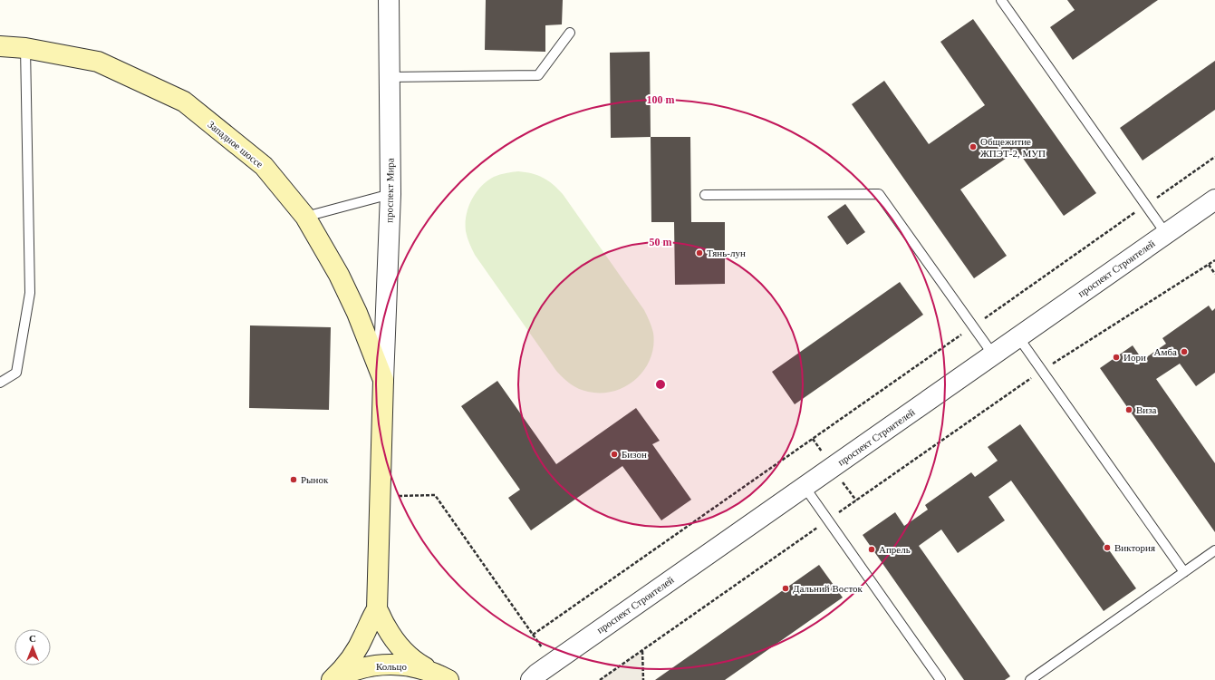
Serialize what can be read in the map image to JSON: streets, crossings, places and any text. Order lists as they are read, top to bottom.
{
  "streets": {
    "main road": ["Западное шоссе", "Кольцо"],
    "street": ["проспект Мира", "проспект Строителей"]
  },
  "crossings": [
    ["Западное шоссе", "проспект Мира"]
  ],
  "places": [
    "Общежитие ЖПЭТ-2, МУП",
    "Тянь-лун",
    "Амба",
    "Иори",
    "Виза",
    "Бизон",
    "Рынок",
    "Виктория",
    "Апрель",
    "Дальний Восток"
  ],
  "north": "top",
  "rings": ["100 m", "50 m"]
}
